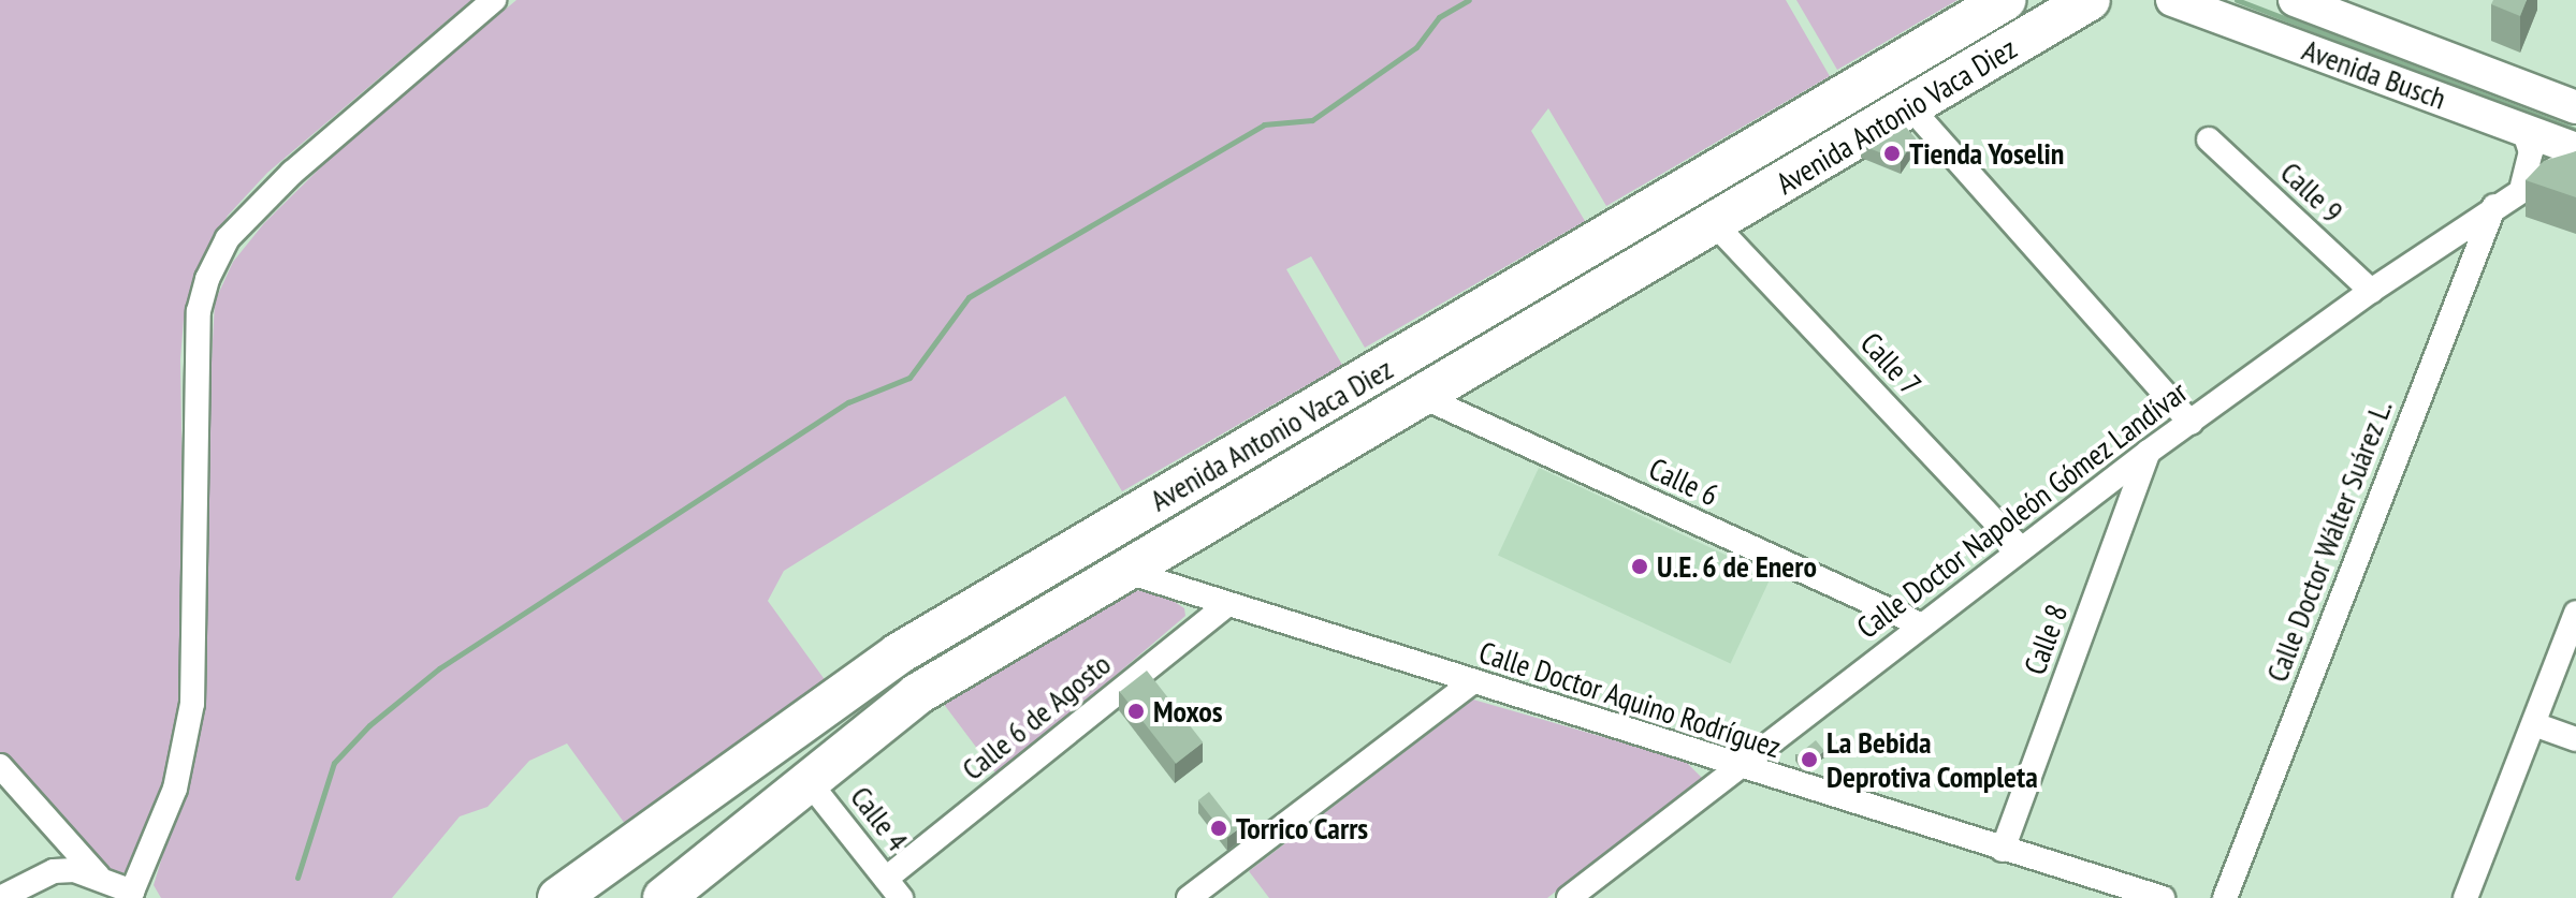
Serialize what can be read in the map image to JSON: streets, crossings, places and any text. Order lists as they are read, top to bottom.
{
  "streets": {
    "highway": ["Avenida Antonio Vaca Diez"],
    "main road": ["Avenida Busch"],
    "street": [
      "Calle 9",
      "Calle 7",
      "Calle 6",
      "Calle Doctor Napoleón Gómez Landívar",
      "Calle Doctor Wálter Suárez L.",
      "Calle 8",
      "Calle Doctor Aquino Rodríguez",
      "Calle 6 de Agosto",
      "Calle 4"
    ]
  },
  "crossings": [
    ["Avenida Antonio Vaca Diez", "Calle 7"],
    ["Avenida Antonio Vaca Diez", "Calle 6"],
    ["Avenida Antonio Vaca Diez", "Calle Doctor Aquino Rodríguez"],
    ["Avenida Antonio Vaca Diez", "Calle 4"],
    ["Calle 9", "Calle Doctor Napoleón Gómez Landívar"],
    ["Calle 7", "Calle Doctor Napoleón Gómez Landívar"],
    ["Calle 6", "Calle Doctor Napoleón Gómez Landívar"],
    ["Calle Doctor Napoleón Gómez Landívar", "Calle Doctor Wálter Suárez L."],
    ["Calle Doctor Napoleón Gómez Landívar", "Calle 8"],
    ["Calle Doctor Napoleón Gómez Landívar", "Calle Doctor Aquino Rodríguez"],
    ["Calle 8", "Calle Doctor Aquino Rodríguez"],
    ["Calle Doctor Aquino Rodríguez", "Calle 6 de Agosto"],
    ["Calle 6 de Agosto", "Calle 4"]
  ],
  "places": [
    "Tienda Yoselin",
    "U.E. 6 de Enero",
    "Moxos",
    "La Bebida Deprotiva Completa",
    "Torrico Carrs"
  ]
}
